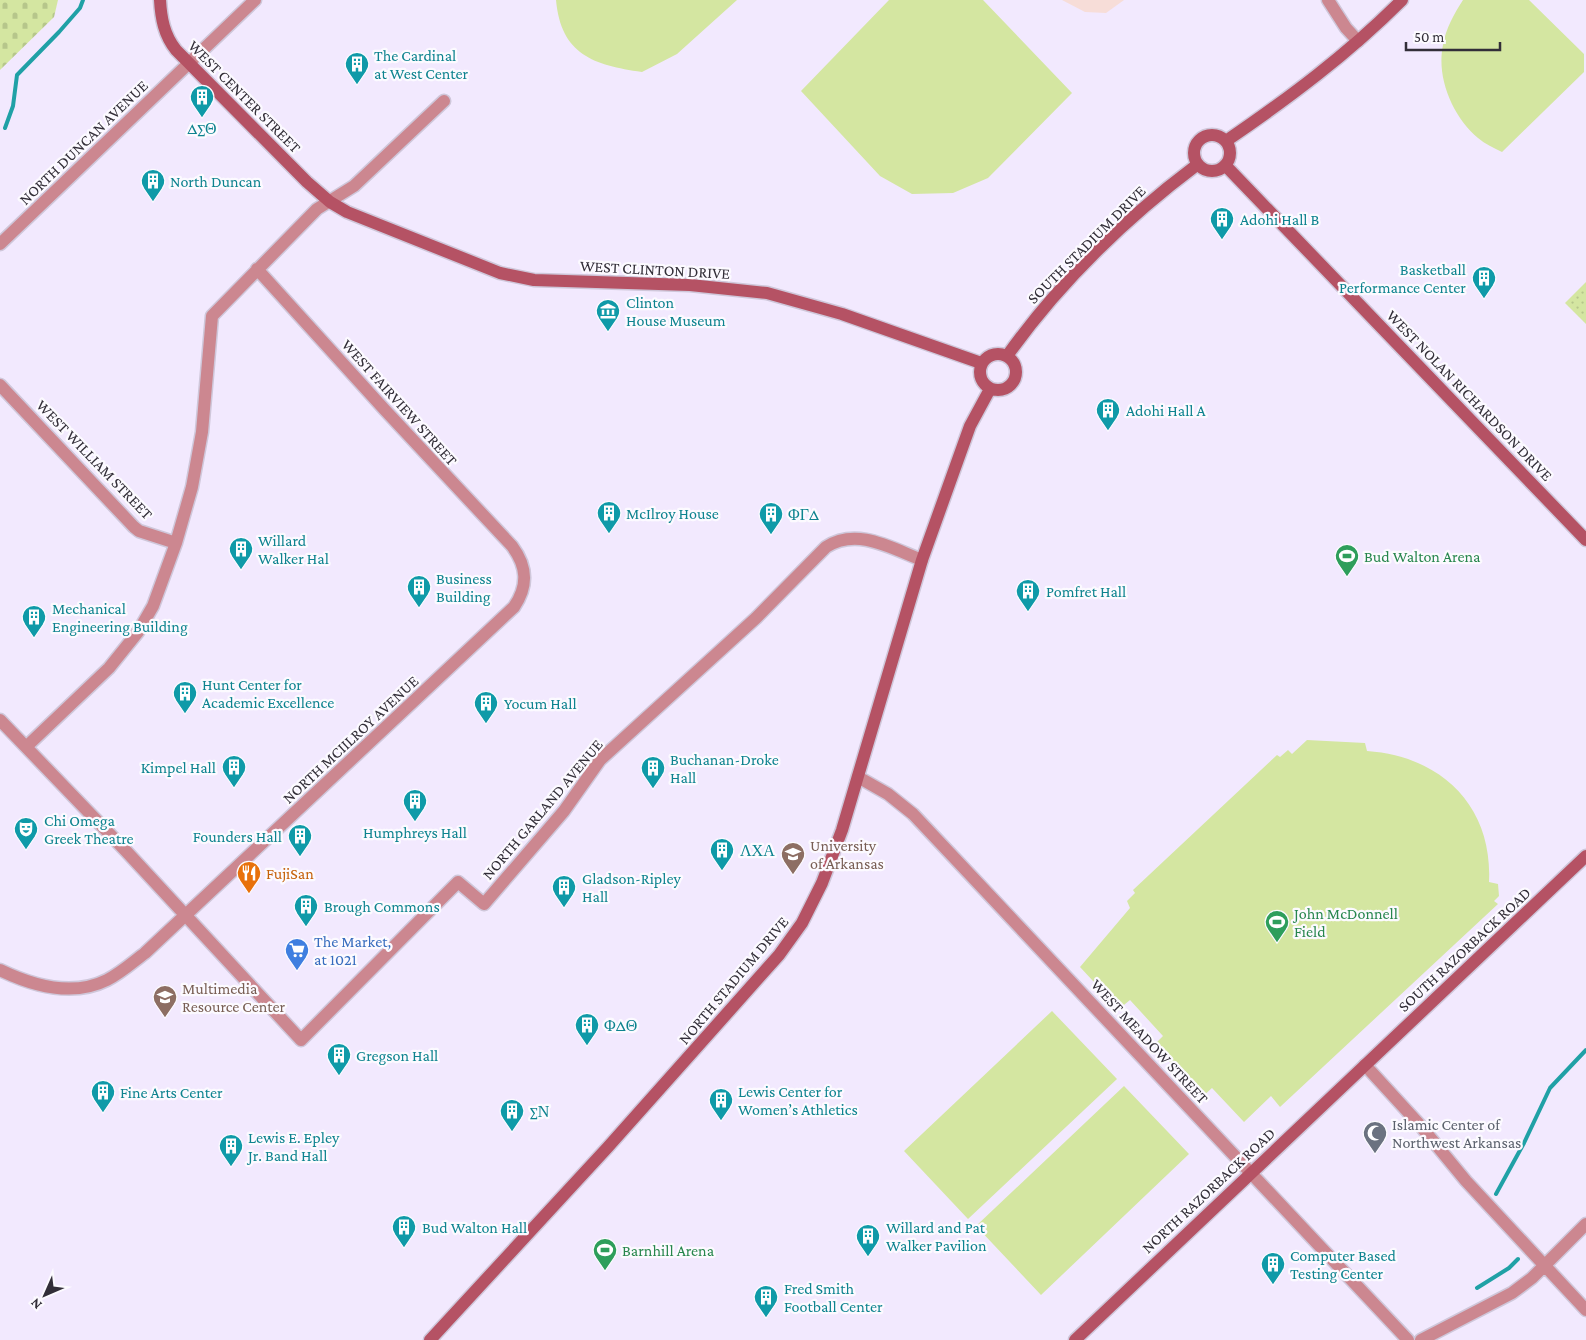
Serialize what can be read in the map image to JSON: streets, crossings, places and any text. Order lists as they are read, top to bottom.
{
  "streets": {
    "street": [
      "WEST CENTER STREET",
      "NORTH DUNCAN AVENUE",
      "SOUTH STADIUM DRIVE",
      "WEST CLINTON DRIVE",
      "WEST NOLAN RICHARDSON DRIVE",
      "WEST FAIRVIEW STREET",
      "WEST WILLIAM STREET",
      "NORTH MCIILROY AVENUE",
      "NORTH GARLAND AVENUE",
      "SOUTH RAZORBACK ROAD",
      "NORTH STADIUM DRIVE",
      "WEST MEADOW STREET",
      "NORTH RAZORBACK ROAD"
    ]
  },
  "crossings": [
    ["WEST CENTER STREET", "NORTH DUNCAN AVENUE"],
    ["WEST CENTER STREET", "WEST CLINTON DRIVE"],
    ["SOUTH STADIUM DRIVE", "WEST CLINTON DRIVE"],
    ["SOUTH STADIUM DRIVE", "WEST NOLAN RICHARDSON DRIVE"],
    ["WEST FAIRVIEW STREET", "NORTH MCIILROY AVENUE"],
    ["NORTH MCIILROY AVENUE", "NORTH GARLAND AVENUE"],
    ["NORTH GARLAND AVENUE", "NORTH STADIUM DRIVE"],
    ["SOUTH RAZORBACK ROAD", "NORTH RAZORBACK ROAD"],
    ["NORTH STADIUM DRIVE", "WEST MEADOW STREET"],
    ["WEST MEADOW STREET", "NORTH RAZORBACK ROAD"]
  ],
  "places": {
    "building": [
      "The Cardinal at West Center",
      "ΔΣΘ",
      "North Duncan",
      "Adohi Hall B",
      "Basketball Performance Center",
      "Adohi Hall A",
      "McIlroy House",
      "ΦΓΔ",
      "Willard Walker Hal",
      "Business Building",
      "Pomfret Hall",
      "Mechanical Engineering Building",
      "Hunt Center for Academic Excellence",
      "Yocum Hall",
      "Kimpel Hall",
      "Buchanan-Droke Hall",
      "Humphreys Hall",
      "Founders Hall",
      "ΛΧΑ",
      "Gladson-Ripley Hall",
      "Brough Commons",
      "ΦΔΘ",
      "Gregson Hall",
      "Fine Arts Center",
      "Lewis Center for Women’s Athletics",
      "ΣΝ",
      "Lewis E. Epley Jr. Band Hall",
      "Bud Walton Hall",
      "Willard and Pat Walker Pavilion",
      "Computer Based Testing Center",
      "Fred Smith Football Center"
    ],
    "museum": ["Clinton House Museum"],
    "sports": ["Bud Walton Arena", "John McDonnell Field", "Barnhill Arena"],
    "theatre": ["Chi Omega Greek Theatre"],
    "school or university": ["University of Arkansas", "Multimedia Resource Center"],
    "restaurant": ["FujiSan"],
    "supermarket": ["The Market, at 1021"],
    "mosque": ["Islamic Center of Northwest Arkansas"]
  },
  "scale_bar": "50 m",
  "north": "bottom left"
}
